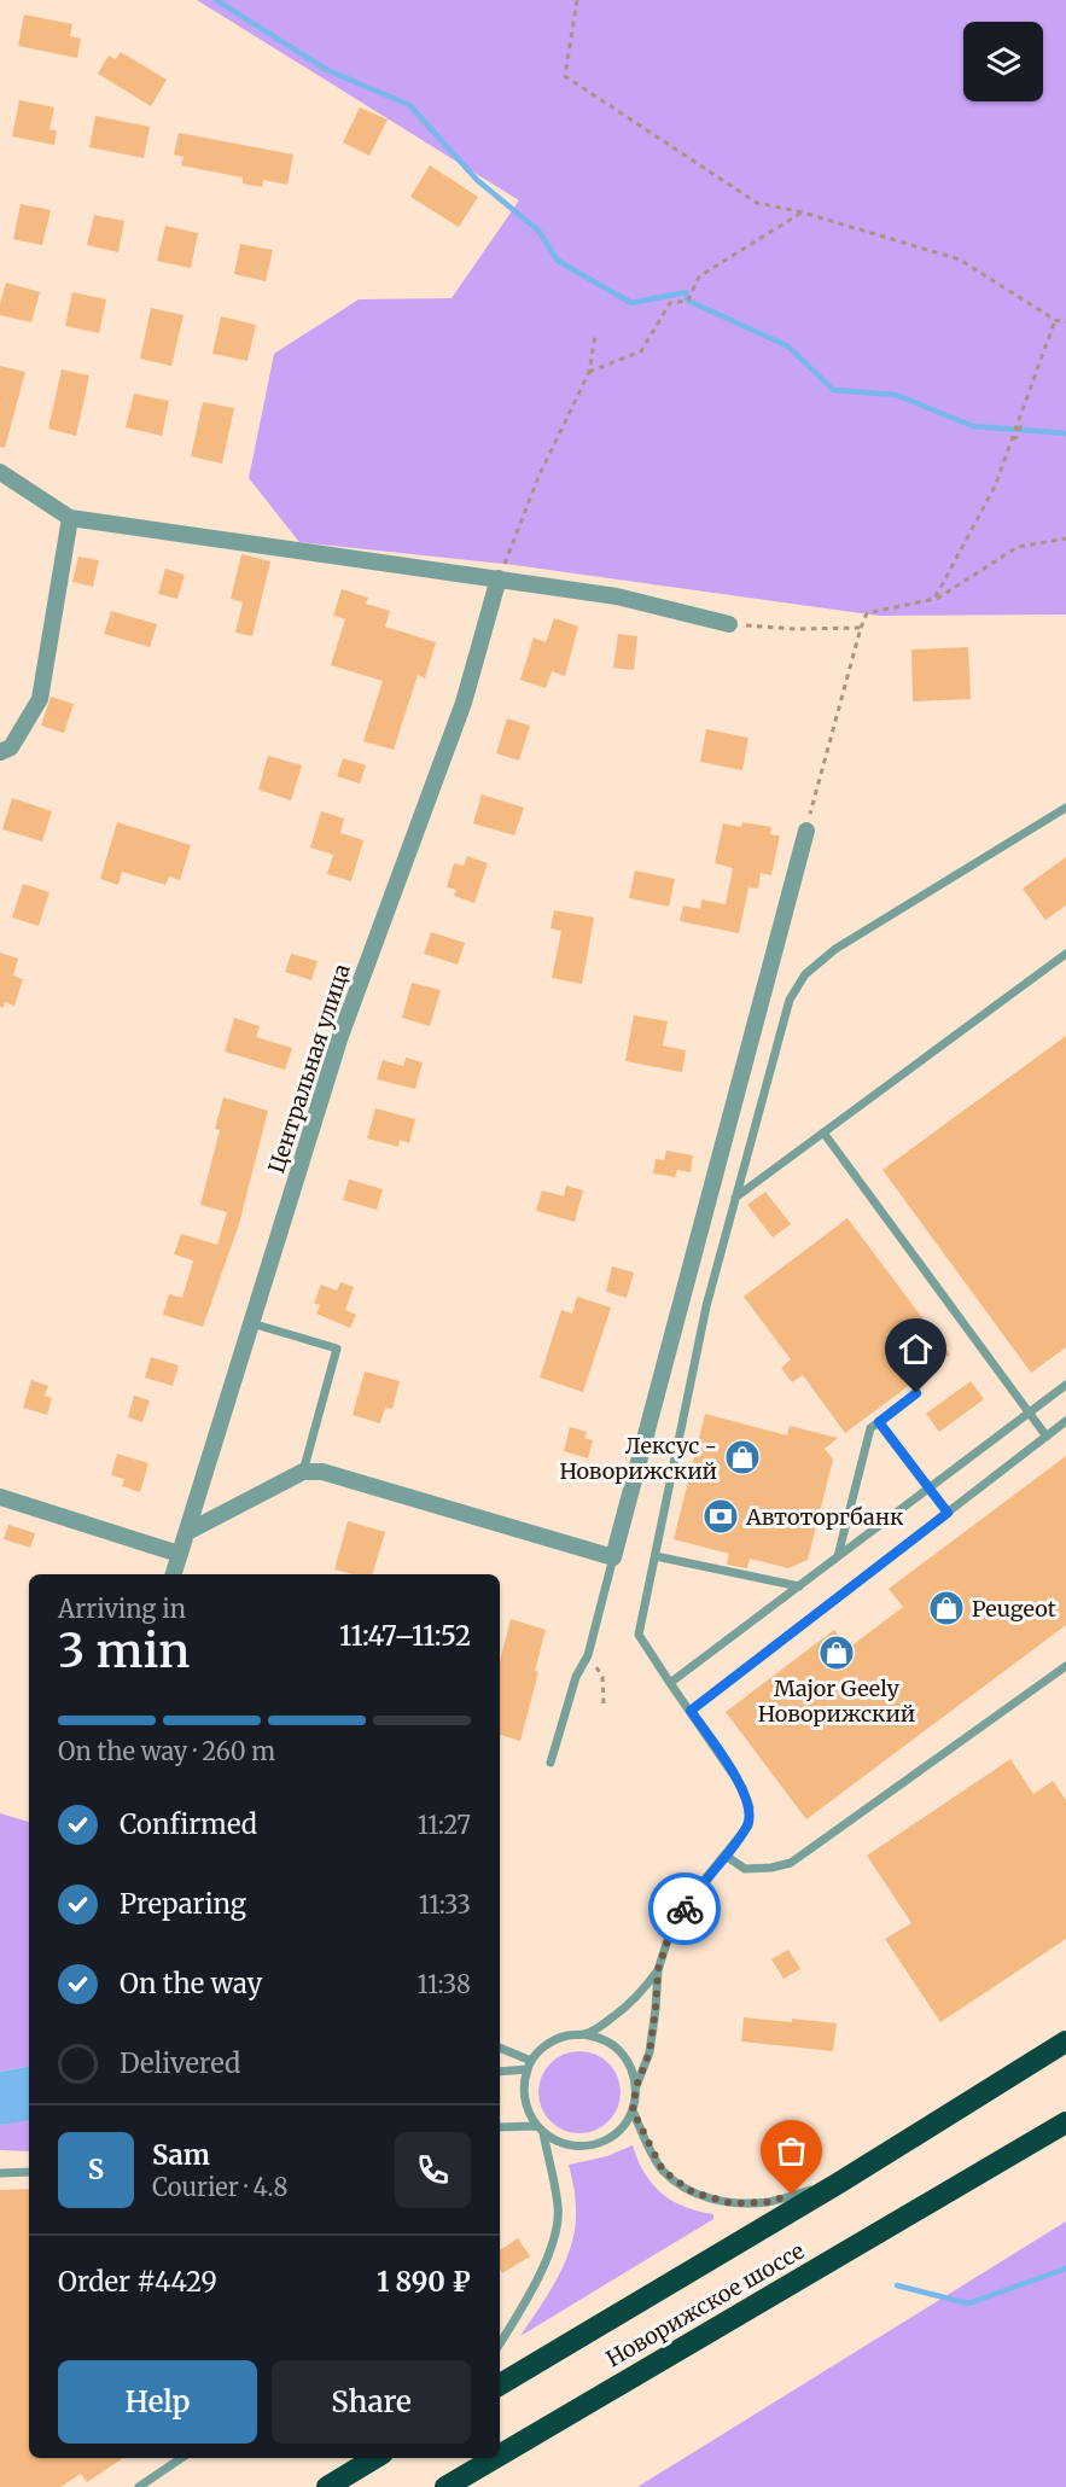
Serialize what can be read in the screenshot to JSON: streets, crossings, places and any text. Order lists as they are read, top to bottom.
{
  "streets": {
    "highway": ["Новорижское шоссе"],
    "street": ["Центральная улица"]
  },
  "places": {
    "shop": ["Лексус - Новорижский", "Peugeot", "Major Geely Новорижский"],
    "bank": ["Автоторгбанк"]
  },
  "page": {
    "heading": ["3 min", "Arriving in", "11:47–11:52"],
    "panel": [
      "Sam",
      "Courier · 4.8",
      "Order #4429",
      "1 890 ₽"
    ],
    "bar": "On the way · 260 m",
    "list": [
      ["Confirmed", "11:27"],
      ["Preparing", "11:33"],
      ["On the way", "11:38"],
      "Delivered"
    ],
    "round": "S",
    "buttons": ["Help", "Share"]
  }
}
